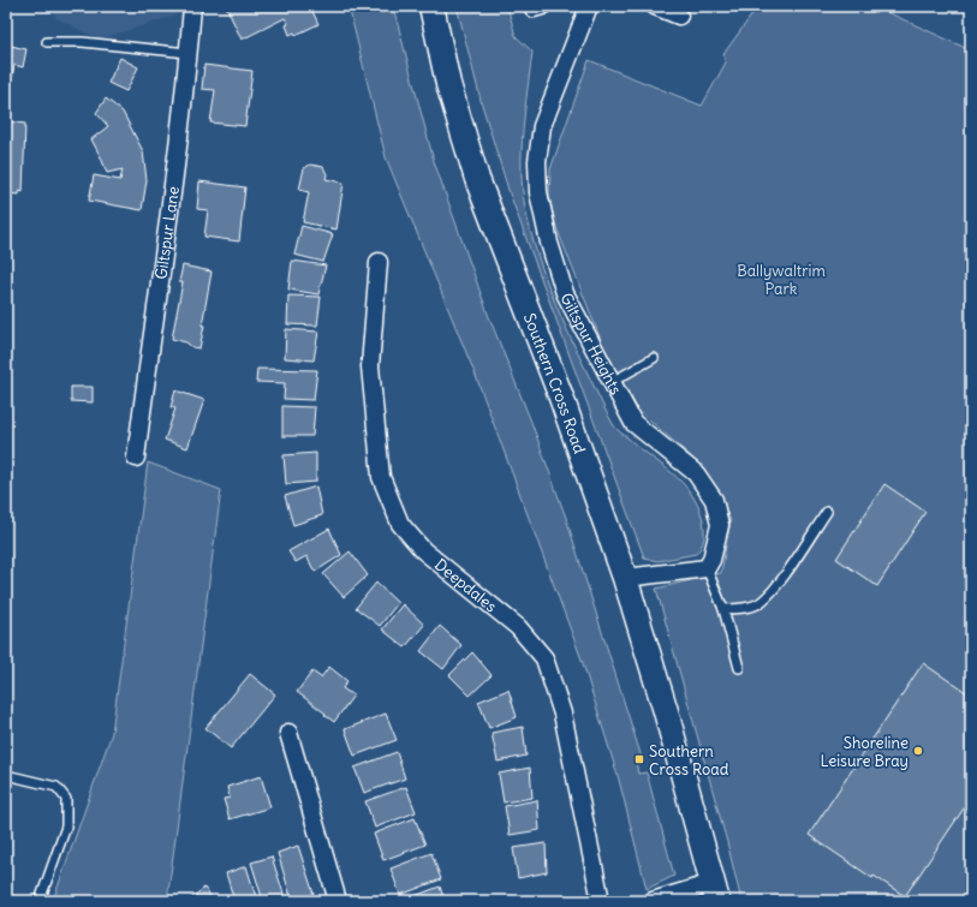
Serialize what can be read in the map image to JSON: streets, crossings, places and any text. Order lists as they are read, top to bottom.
{
  "streets": {
    "main road": ["Southern Cross Road"],
    "street": ["Giltspur Lane", "Giltspur Heights", "Deepdales"]
  },
  "parks": ["Ballywaltrim Park"],
  "places": {
    "other": ["Shoreline Leisure Bray"],
    "transit": ["Southern Cross Road"]
  }
}
